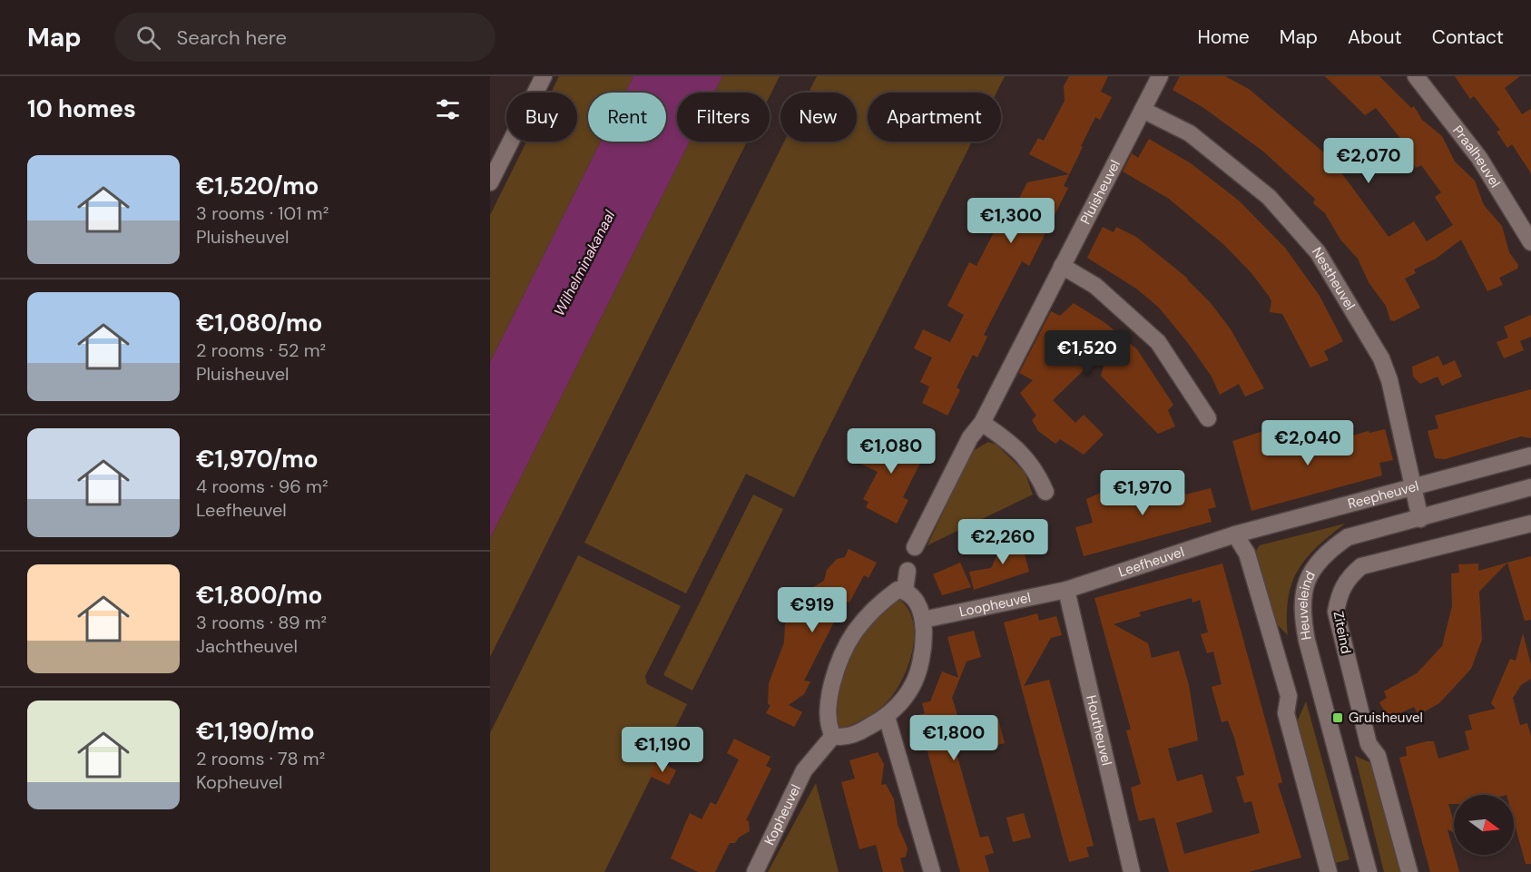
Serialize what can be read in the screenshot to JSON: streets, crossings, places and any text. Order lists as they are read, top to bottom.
{
  "streets": {
    "street": [
      "Praalheuvel",
      "Pluisheuvel",
      "Nestheuvel",
      "Reepheuvel",
      "Leefheuvel",
      "Loopheuvel",
      "Heuveleind",
      "Ziteind",
      "Houtheuvel",
      "Kopheuvel"
    ]
  },
  "crossings": [
    ["Pluisheuvel", "Nestheuvel"],
    ["Nestheuvel", "Reepheuvel"],
    ["Nestheuvel", "Heuveleind"],
    ["Reepheuvel", "Leefheuvel"],
    ["Leefheuvel", "Loopheuvel"],
    ["Leefheuvel", "Houtheuvel"],
    ["Loopheuvel", "Houtheuvel"]
  ],
  "water": ["Wilhelminakanaal"],
  "places": {
    "transit": ["Gruisheuvel"]
  },
  "north": "right",
  "page": {
    "header": "Map",
    "search": "Search here",
    "nav": [
      "Home",
      "Map",
      "About",
      "Contact"
    ],
    "heading": "10 homes",
    "chip": [
      "Buy",
      "Rent",
      "Filters",
      "New",
      "Apartment"
    ],
    "price": [
      "€2,070",
      "€1,300",
      "€1,520",
      "€2,040",
      "€1,080",
      "€1,970",
      "€2,260",
      "€919",
      "€1,800",
      "€1,190"
    ],
    "list": [
      {
        "name": "€1,520/mo",
        "note": "3 rooms · 101 m² · Pluisheuvel"
      },
      {
        "name": "€1,080/mo",
        "note": "2 rooms · 52 m² · Pluisheuvel"
      },
      {
        "name": "€1,970/mo",
        "note": "4 rooms · 96 m² · Leefheuvel"
      },
      {
        "name": "€1,800/mo",
        "note": "3 rooms · 89 m² · Jachtheuvel"
      },
      {
        "name": "€1,190/mo",
        "note": "2 rooms · 78 m² · Kopheuvel"
      }
    ]
  }
}
